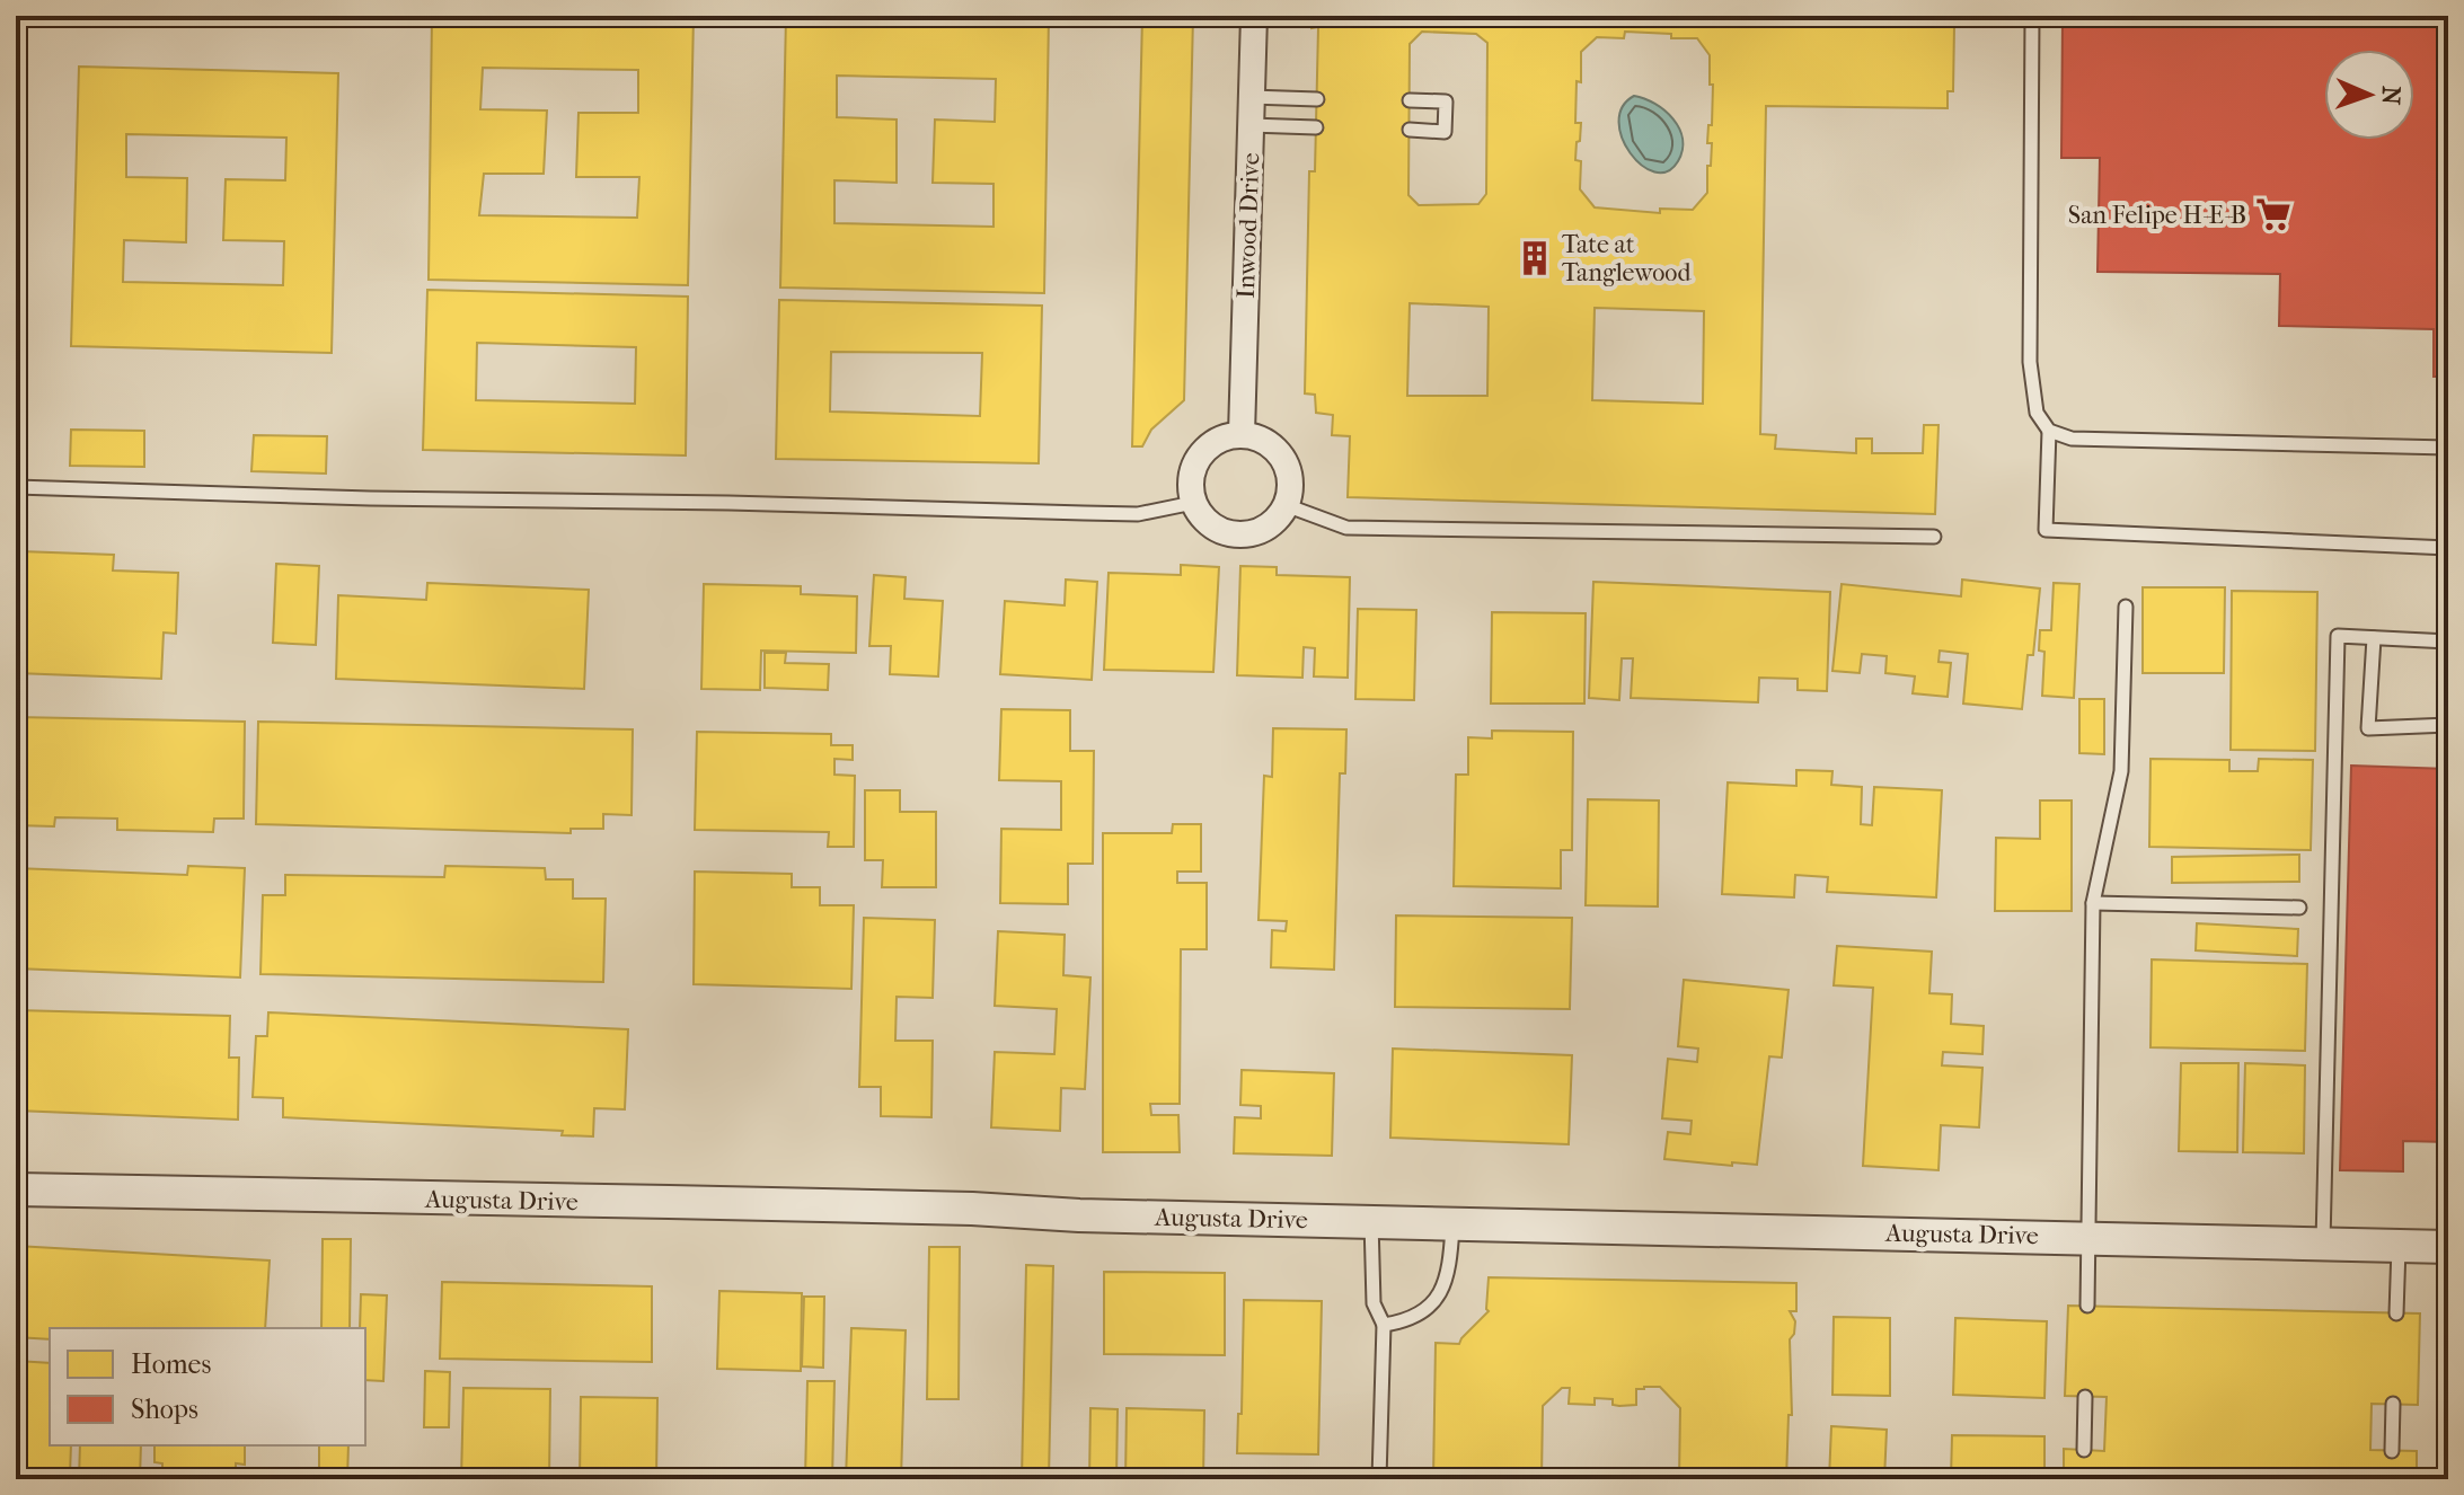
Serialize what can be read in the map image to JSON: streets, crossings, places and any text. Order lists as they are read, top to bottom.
{
  "streets": {
    "street": ["Inwood Drive", "Augusta Drive"]
  },
  "places": {
    "supermarket": ["San Felipe H-E-B"],
    "building": ["Tate at Tanglewood"]
  },
  "legend": ["Homes", "Shops"],
  "north": "right"
}
